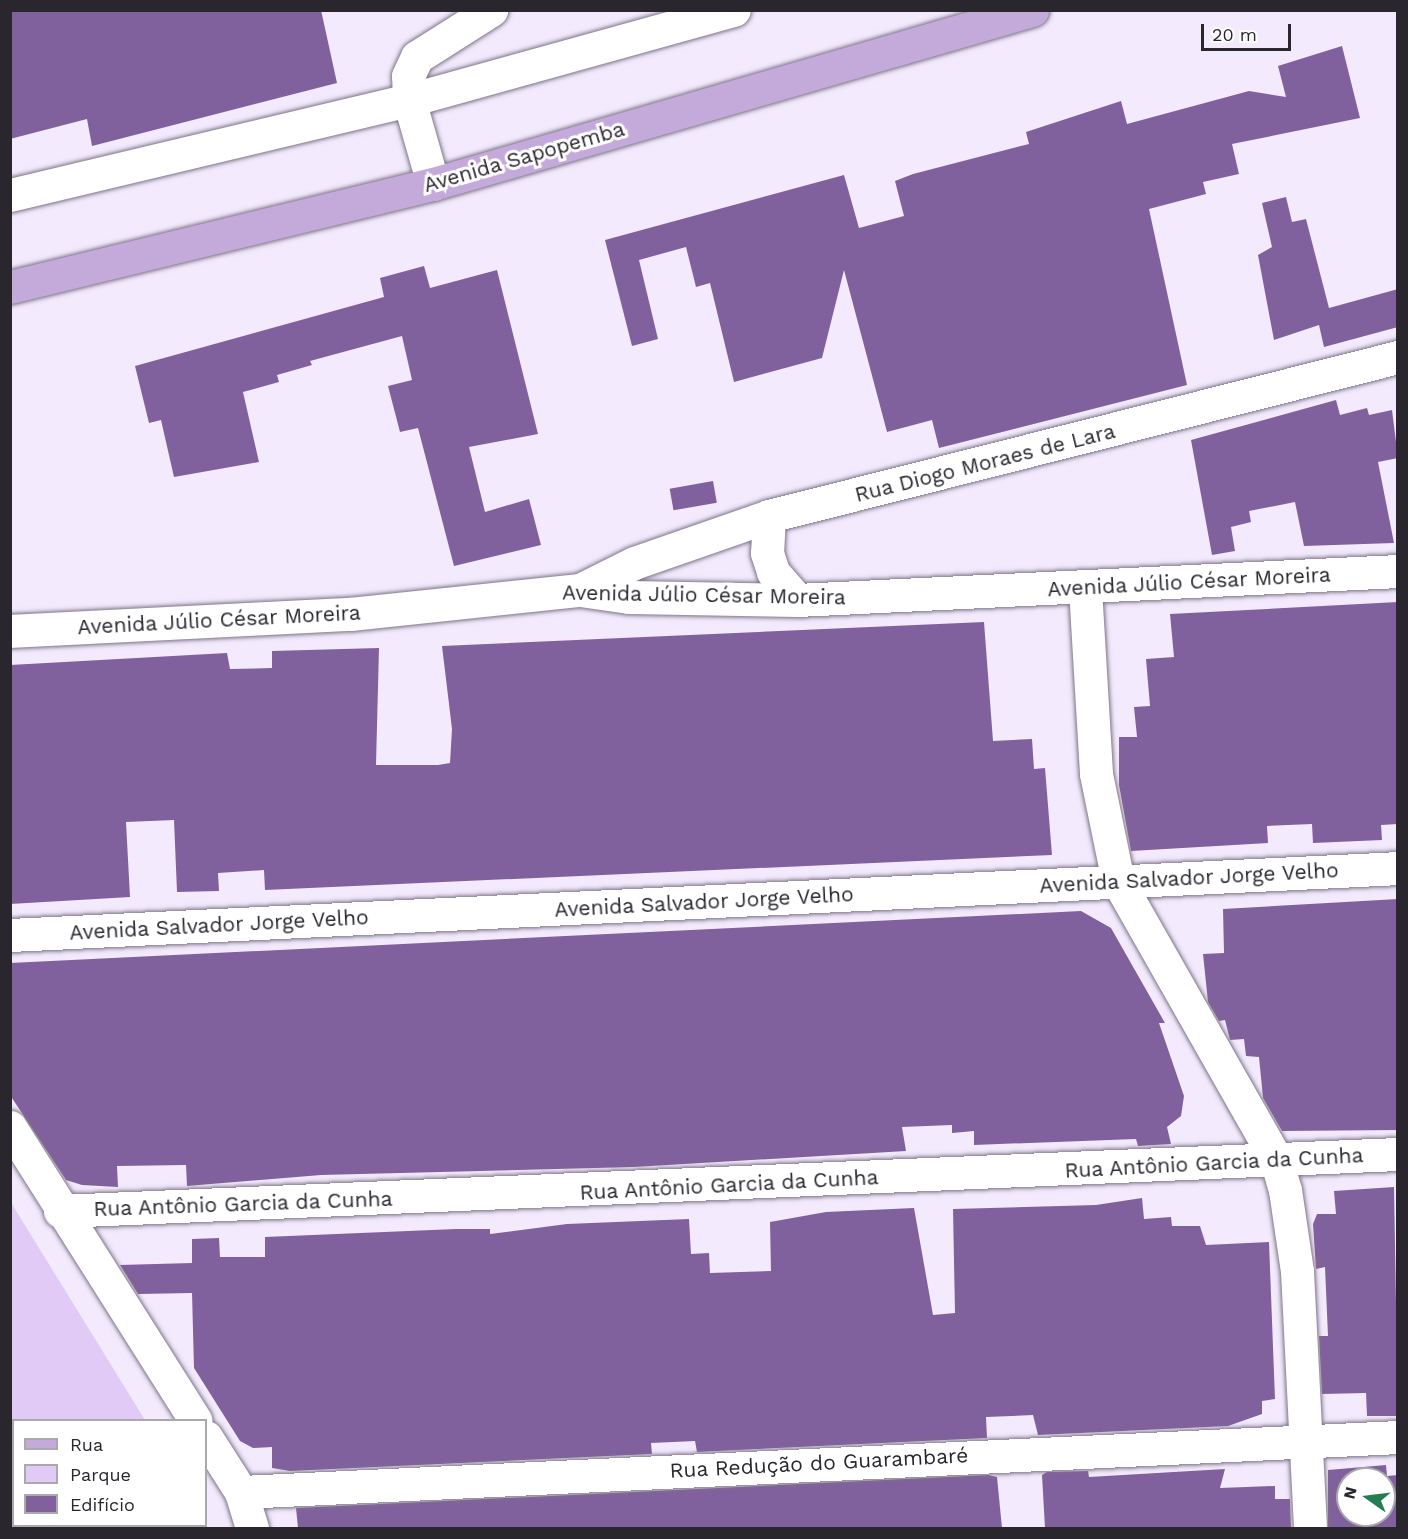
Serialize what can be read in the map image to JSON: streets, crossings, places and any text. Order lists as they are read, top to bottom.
{
  "streets": {
    "main road": ["Avenida Sapopemba"],
    "street": [
      "Rua Diogo Moraes de Lara",
      "Avenida Júlio César Moreira",
      "Avenida Salvador Jorge Velho",
      "Rua Antônio Garcia da Cunha",
      "Rua Redução do Guarambaré"
    ]
  },
  "crossings": [
    ["Rua Diogo Moraes de Lara", "Avenida Júlio César Moreira"]
  ],
  "legend": ["Rua", "Parque", "Edifício"],
  "scale_bar": "20 m",
  "north": "left"
}
